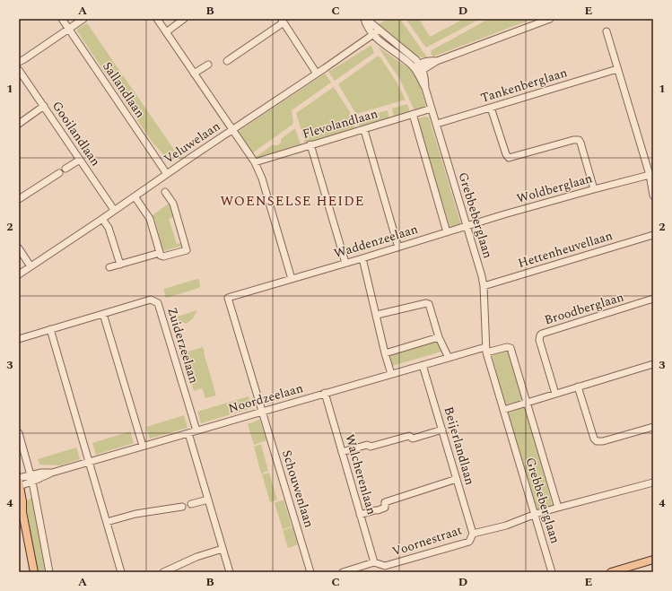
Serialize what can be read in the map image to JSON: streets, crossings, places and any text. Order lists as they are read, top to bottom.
{
  "streets": {
    "street": [
      "Tankenberglaan",
      "Sallandlaan",
      "Flevolandlaan",
      "Gooilandlaan",
      "Veluwelaan",
      "Woldberglaan",
      "Grebbeberglaan",
      "Waddenzeelaan",
      "Hettenheuvellaan",
      "Broodberglaan",
      "Zuiderzeelaan",
      "Noordzeelaan",
      "Beijerlandlaan",
      "Walcherenlaan",
      "Schouwenlaan",
      "Voornestraat"
    ]
  },
  "crossings": [
    ["Tankenberglaan", "Grebbeberglaan"],
    ["Sallandlaan", "Veluwelaan"],
    ["Flevolandlaan", "Grebbeberglaan"],
    ["Gooilandlaan", "Veluwelaan"],
    ["Woldberglaan", "Grebbeberglaan"],
    ["Woldberglaan", "Waddenzeelaan"],
    ["Grebbeberglaan", "Waddenzeelaan"],
    ["Grebbeberglaan", "Hettenheuvellaan"],
    ["Grebbeberglaan", "Noordzeelaan"],
    ["Grebbeberglaan", "Voornestraat"],
    ["Waddenzeelaan", "Schouwenlaan"],
    ["Zuiderzeelaan", "Noordzeelaan"],
    ["Noordzeelaan", "Beijerlandlaan"],
    ["Noordzeelaan", "Walcherenlaan"],
    ["Noordzeelaan", "Schouwenlaan"],
    ["Beijerlandlaan", "Voornestraat"],
    ["Walcherenlaan", "Voornestraat"]
  ],
  "districts": ["WOENSELSE HEIDE"],
  "grid": {
    "columns": [
      "A",
      "B",
      "C",
      "D",
      "E"
    ],
    "rows": [
      "1",
      "2",
      "3",
      "4"
    ]
  }
}
